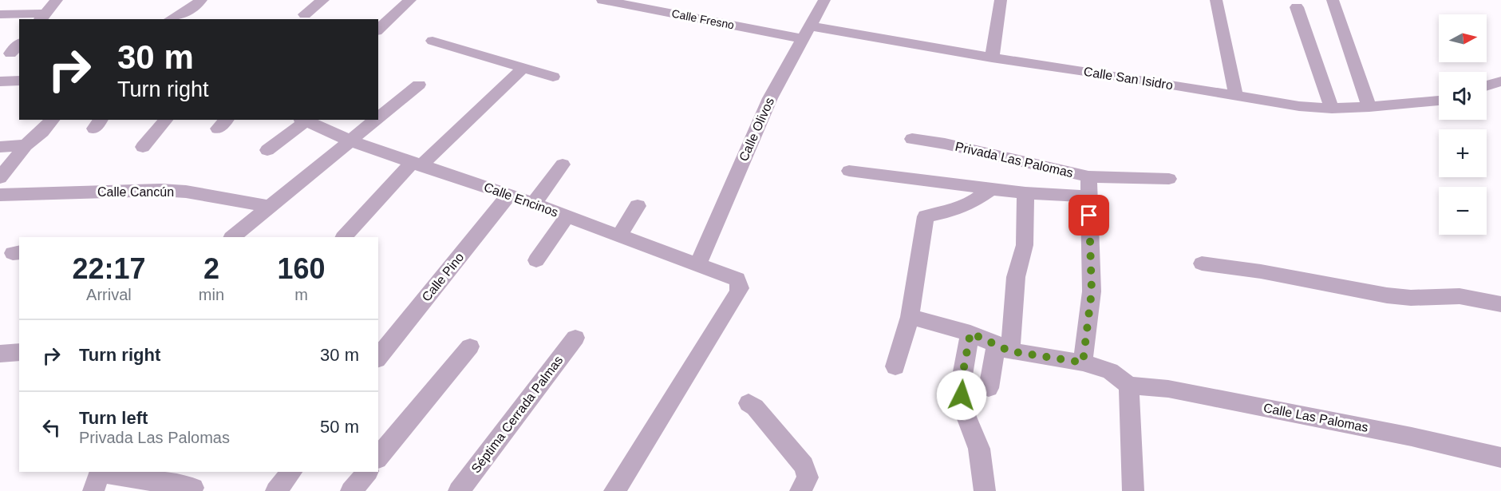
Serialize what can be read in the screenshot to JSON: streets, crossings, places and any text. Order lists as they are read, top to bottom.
{
  "streets": {
    "street": [
      "Calle Fresno",
      "Calle San Isidro",
      "Calle Olivos",
      "Privada Las Palomas",
      "Calle Cancún",
      "Calle Encinos",
      "Calle Pino",
      "Séptima Cerrada Palmas",
      "Calle Las Palomas"
    ]
  },
  "crossings": [
    ["Calle Fresno", "Calle San Isidro"],
    ["Calle Fresno", "Calle Olivos"],
    ["Calle San Isidro", "Calle Olivos"],
    ["Calle Olivos", "Calle Encinos"],
    ["Calle Encinos", "Calle Pino"]
  ],
  "north": "right",
  "page": {
    "map_buttons": ["+", "−"],
    "turn": ["30 m", "Turn right"],
    "eta": [
      "22:17",
      "Arrival",
      "2",
      "min",
      "160",
      "m"
    ],
    "list": [
      {
        "name": "Turn right",
        "value": "30 m"
      },
      {
        "name": "Turn left",
        "note": "Privada Las Palomas",
        "value": "50 m"
      }
    ]
  }
}
